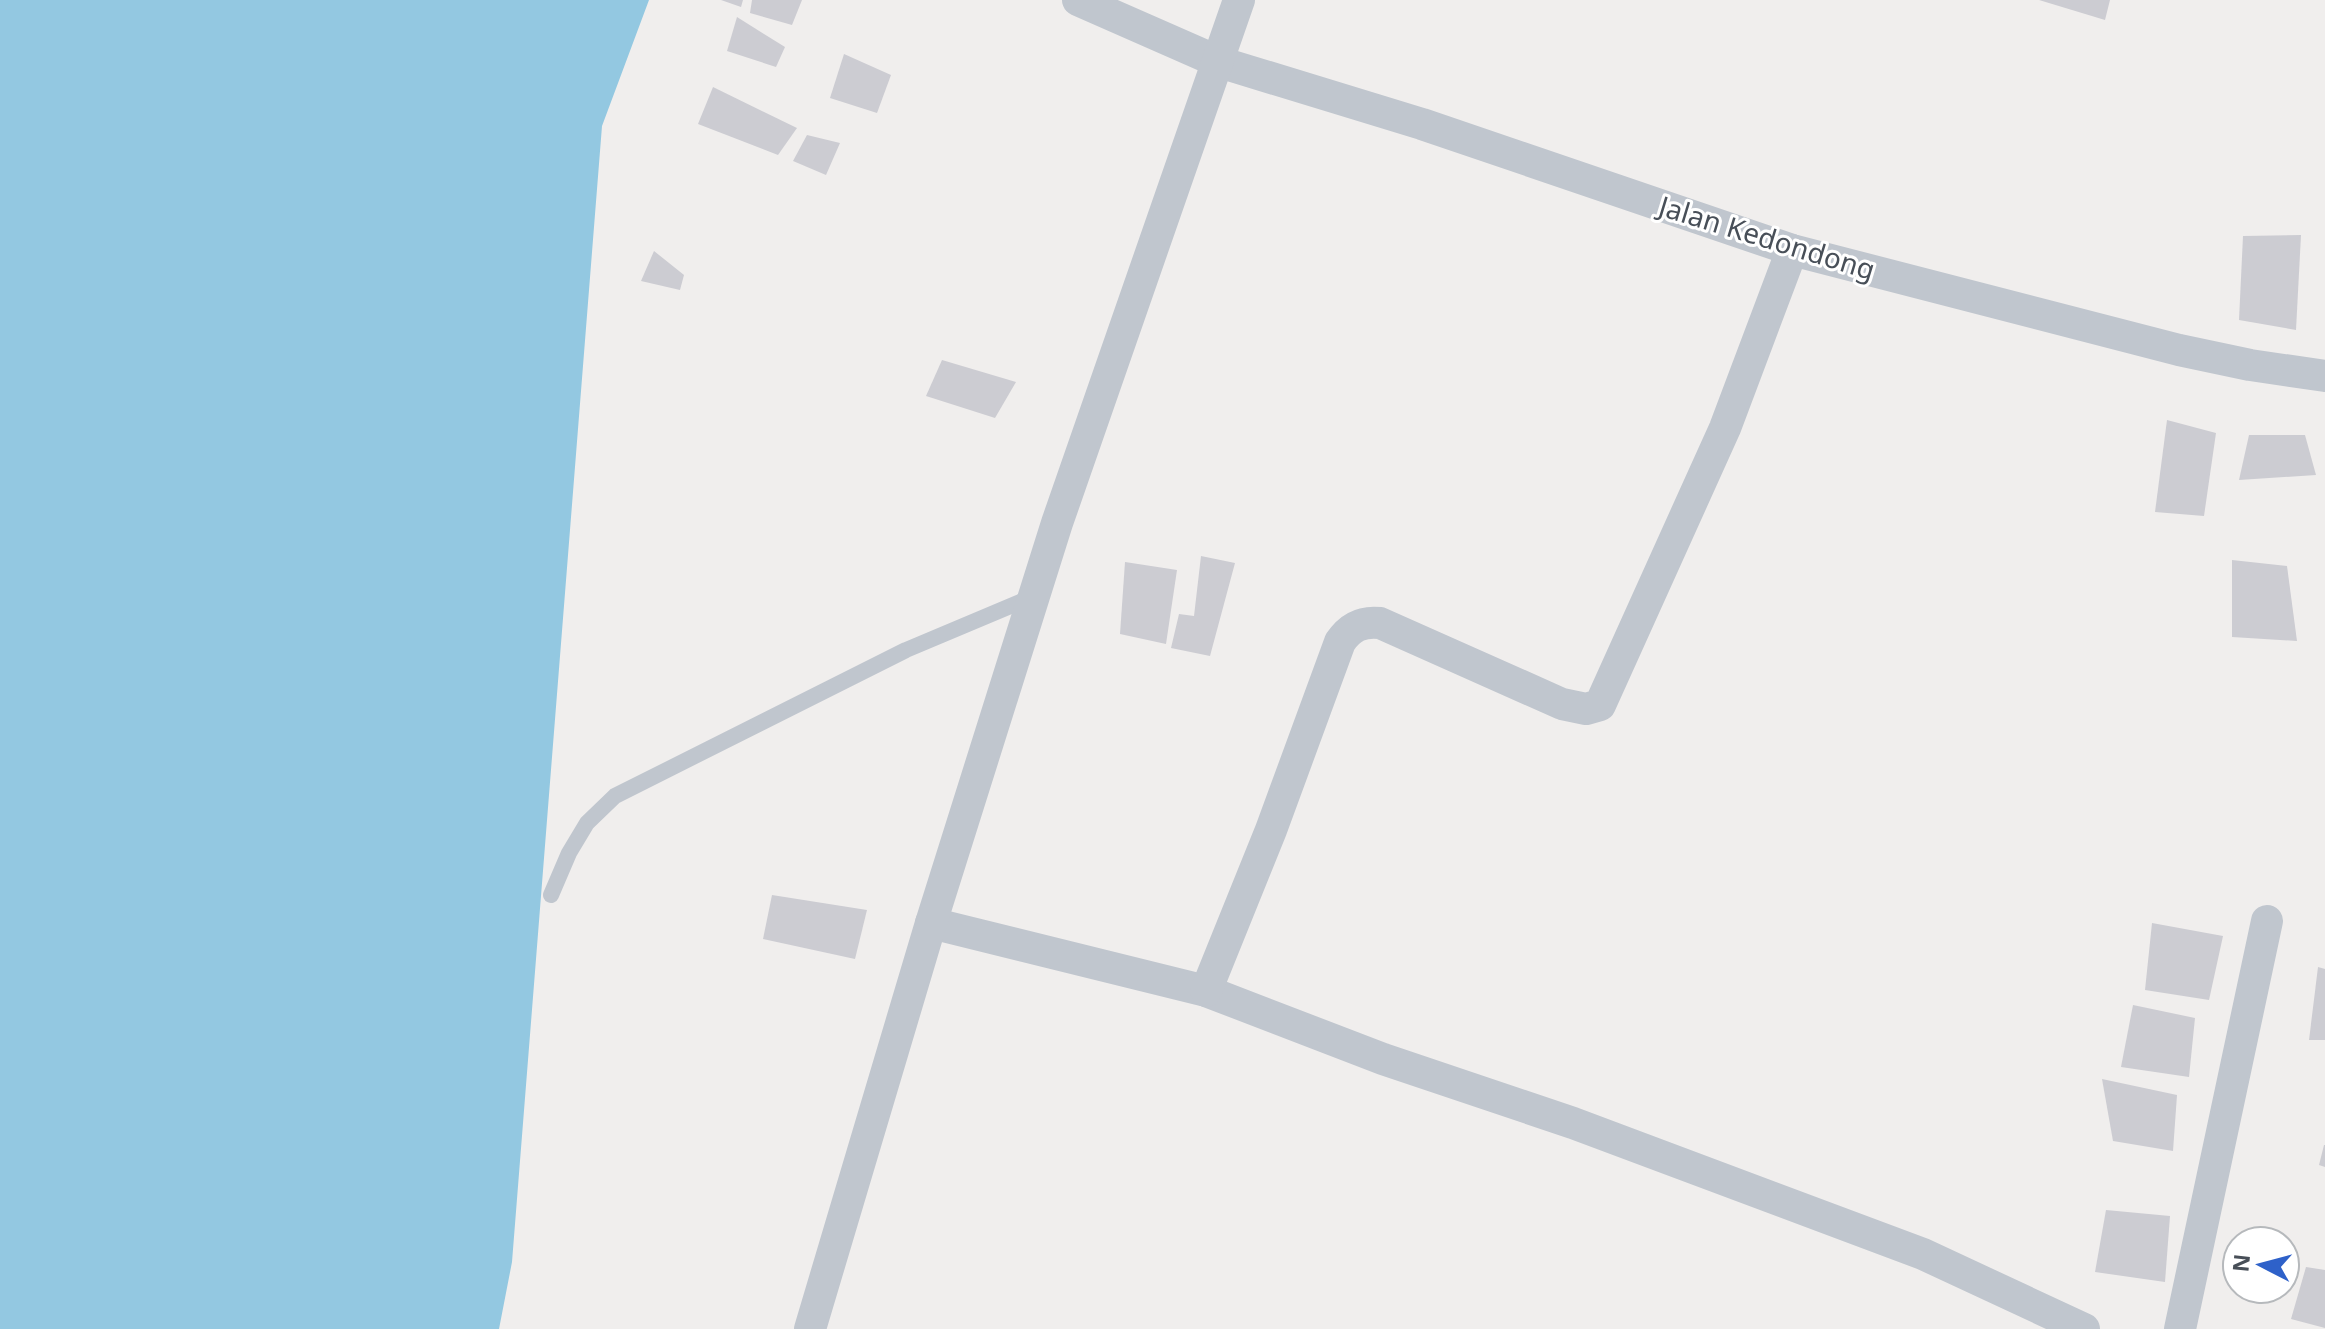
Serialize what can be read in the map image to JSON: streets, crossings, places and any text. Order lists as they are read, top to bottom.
{
  "streets": {
    "street": ["Jalan Kedondong"]
  },
  "north": "left"
}
